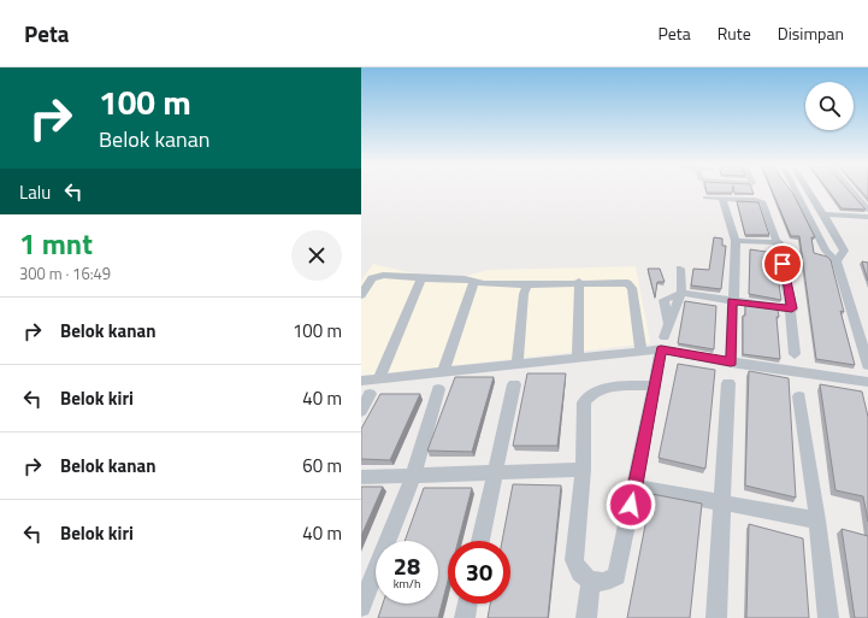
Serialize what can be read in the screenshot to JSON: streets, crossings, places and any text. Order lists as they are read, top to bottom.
{
  "page": {
    "header": "Peta",
    "nav": ["Peta", "Rute", "Disimpan"],
    "turn": ["100 m", "Belok kanan"],
    "then": "Lalu",
    "heading": ["1 mnt", "300 m · 16:49"],
    "list": [
      {
        "name": "Belok kanan",
        "value": "100 m"
      },
      {
        "name": "Belok kiri",
        "value": "40 m"
      },
      {
        "name": "Belok kanan",
        "value": "60 m"
      },
      {
        "name": "Belok kiri",
        "value": "40 m"
      }
    ],
    "speed": "28 km/h",
    "limit": "30"
  }
}
